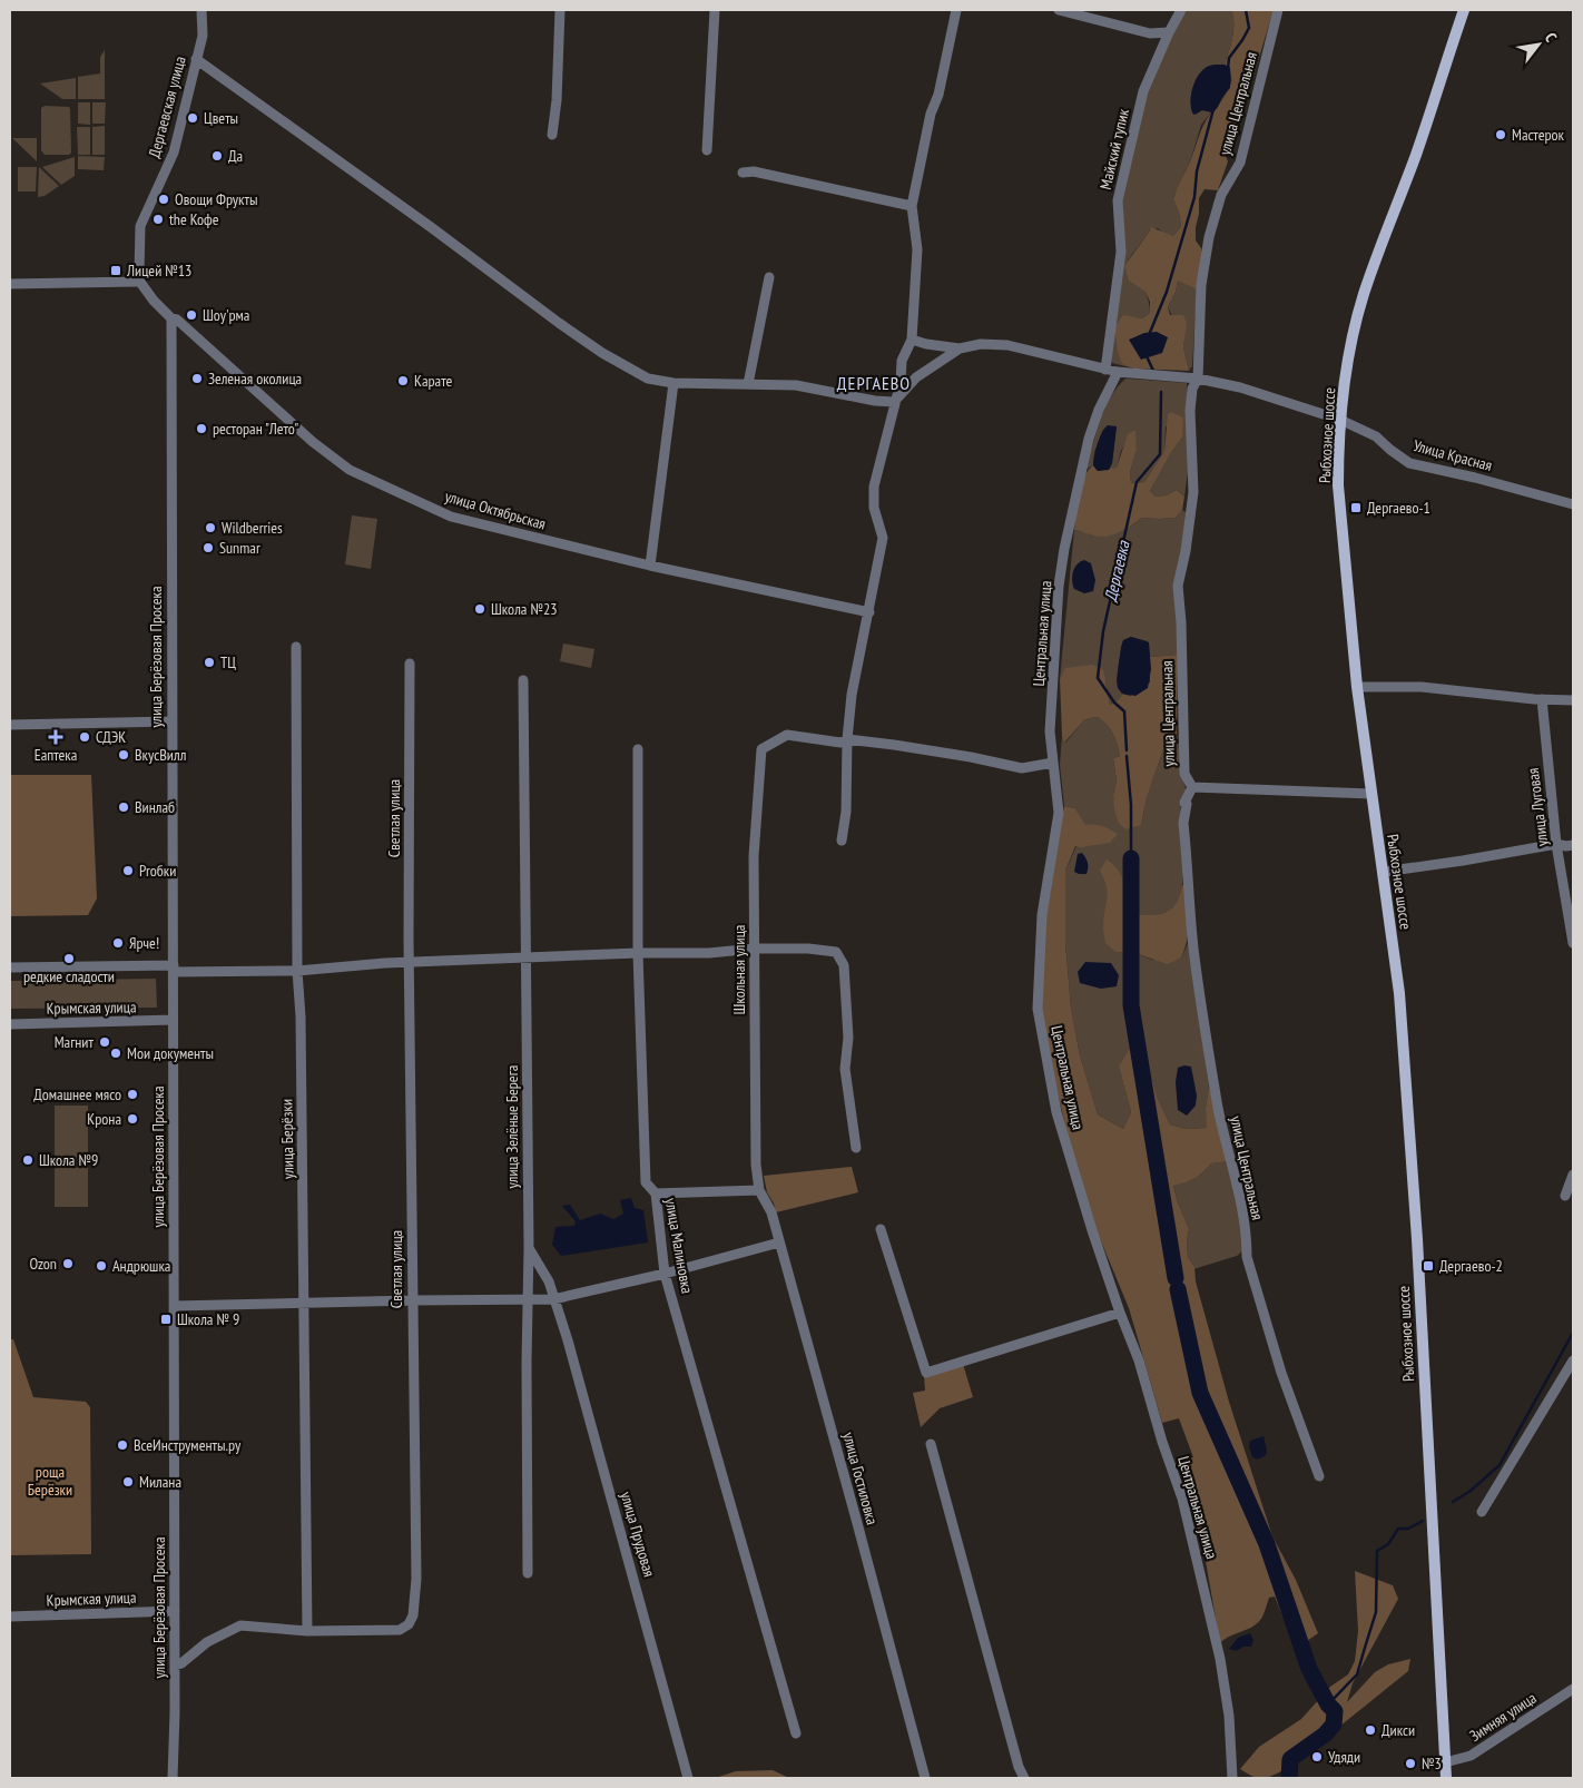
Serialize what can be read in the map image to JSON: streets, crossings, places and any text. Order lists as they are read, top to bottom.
{
  "streets": {
    "main road": ["Рыбхозное шоссе"],
    "street": [
      "улица Центральная",
      "Дергаевская улица",
      "Майский тупик",
      "Улица Красная",
      "улица Октябрьская",
      "Центральная улица",
      "улица Берёзовая Просека",
      "улица Луговая",
      "Светлая улица",
      "Школьная улица",
      "Крымская улица",
      "улица Зелёные Берега",
      "улица Берёзки",
      "улица Малиновка",
      "улица Гостиловка",
      "улица Прудовая",
      "Зимняя улица"
    ]
  },
  "crossings": [
    ["улица Центральная", "Улица Красная"],
    ["Майский тупик", "Улица Красная"],
    ["Рыбхозное шоссе", "Улица Красная"],
    ["Рыбхозное шоссе", "Зимняя улица"],
    ["Улица Красная", "Центральная улица"],
    ["улица Октябрьская", "улица Берёзовая Просека"],
    ["улица Берёзовая Просека", "Светлая улица"],
    ["улица Берёзовая Просека", "Крымская улица"],
    ["Светлая улица", "улица Берёзки"],
    ["Школьная улица", "улица Гостиловка"],
    ["улица Зелёные Берега", "улица Прудовая"]
  ],
  "districts": ["ДЕРГАЕВО"],
  "water": ["Дергаевка"],
  "parks": ["роща Берёзки"],
  "places": {
    "other": [
      "Цветы",
      "Мастерок",
      "Да",
      "Овощи Фрукты",
      "the Кофе",
      "Шоу'рма",
      "Зеленая околица",
      "Карате",
      "ресторан \"Лето\"",
      "Wildberries",
      "Sunmar",
      "Школа №23",
      "ТЦ",
      "СДЭК",
      "ВкусВилл",
      "Винлаб",
      "Proбки",
      "Ярче!",
      "редкие сладости",
      "Магнит",
      "Мои документы",
      "Домашнее мясо",
      "Крона",
      "Школа №9",
      "Ozon",
      "Андрюшка",
      "ВсеИнструменты.ру",
      "Милана",
      "Дикси",
      "Удяди",
      "№3"
    ],
    "transit": [
      "Лицей №13",
      "Дергаево-1",
      "Дергаево-2",
      "Школа № 9"
    ],
    "health": ["Еаптека"]
  },
  "north": "top right"
}
